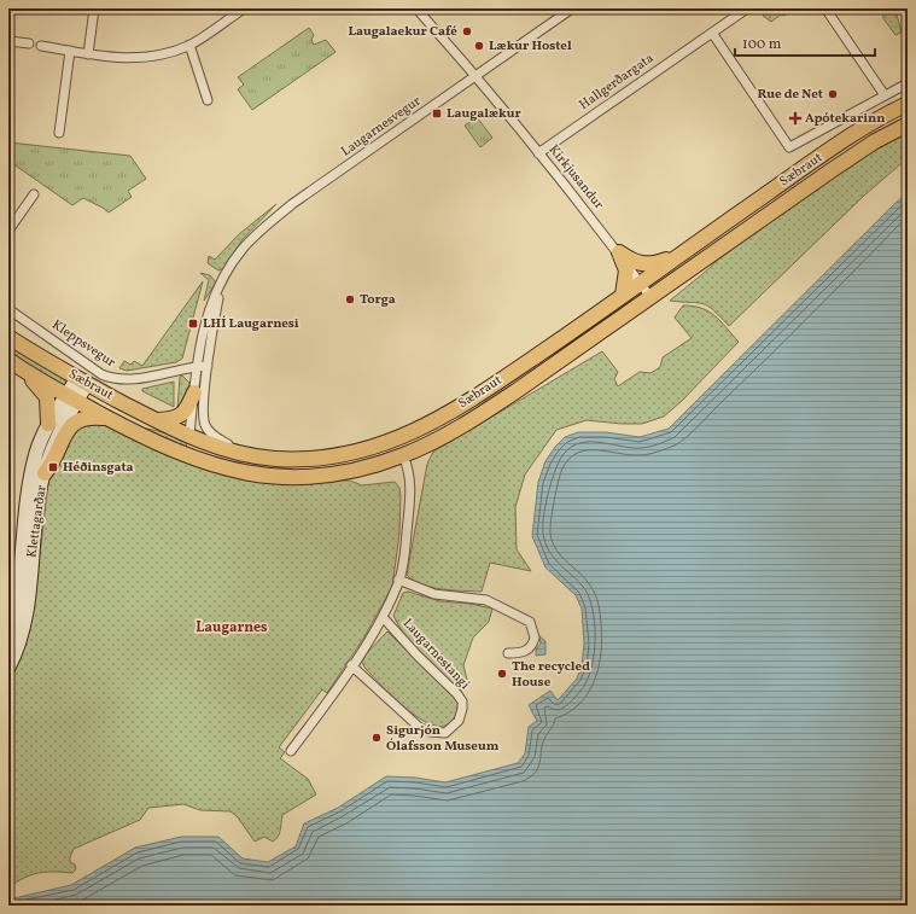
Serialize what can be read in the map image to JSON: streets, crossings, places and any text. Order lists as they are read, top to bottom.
{
  "streets": {
    "main road": ["Sæbraut", "Klettagarðar"],
    "street": [
      "Hallgerðargata",
      "Laugarnesvegur",
      "Kirkjusandur",
      "Kleppsvegur",
      "Laugarnestangi"
    ]
  },
  "crossings": [
    ["Hallgerðargata", "Kirkjusandur"],
    ["Laugarnesvegur", "Sæbraut"],
    ["Laugarnesvegur", "Kirkjusandur"],
    ["Laugarnesvegur", "Kleppsvegur"],
    ["Sæbraut", "Kirkjusandur"],
    ["Sæbraut", "Klettagarðar"],
    ["Sæbraut", "Laugarnestangi"]
  ],
  "districts": ["Laugarnes"],
  "places": {
    "other": [
      "Laugalaekur Café",
      "Lækur Hostel",
      "Rue de Net",
      "Torga",
      "The recycled House",
      "Sigurjón Ólafsson Museum"
    ],
    "transit": ["Laugalækur", "LHÍ Laugarnesi", "Héðinsgata"],
    "health": ["Apótekarinn"]
  },
  "scale_bar": "100 m"
}
